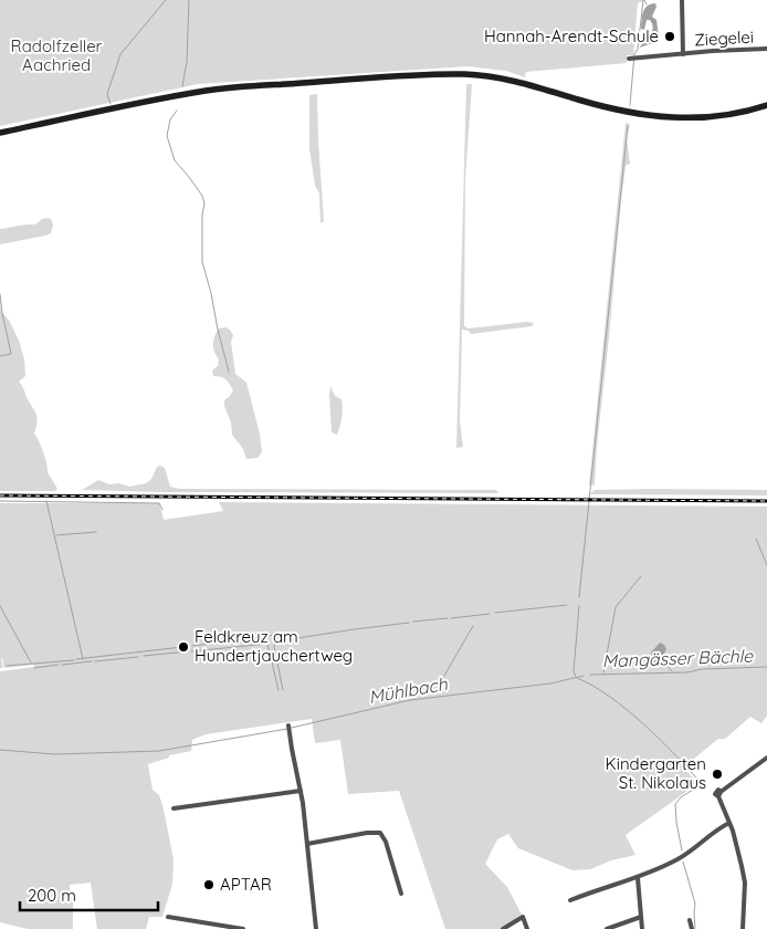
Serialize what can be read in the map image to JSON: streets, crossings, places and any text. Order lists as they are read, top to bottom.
{
  "streets": {
    "street": ["Ziegelei"]
  },
  "water": ["Mangässer Bächle", "Mühlbach"],
  "parks": ["Radolfzeller Aachried"],
  "places": [
    "Hannah-Arendt-Schule",
    "Feldkreuz am Hundertjauchertweg",
    "Kindergarten St. Nikolaus",
    "APTAR"
  ],
  "scale_bar": "200 m"
}
